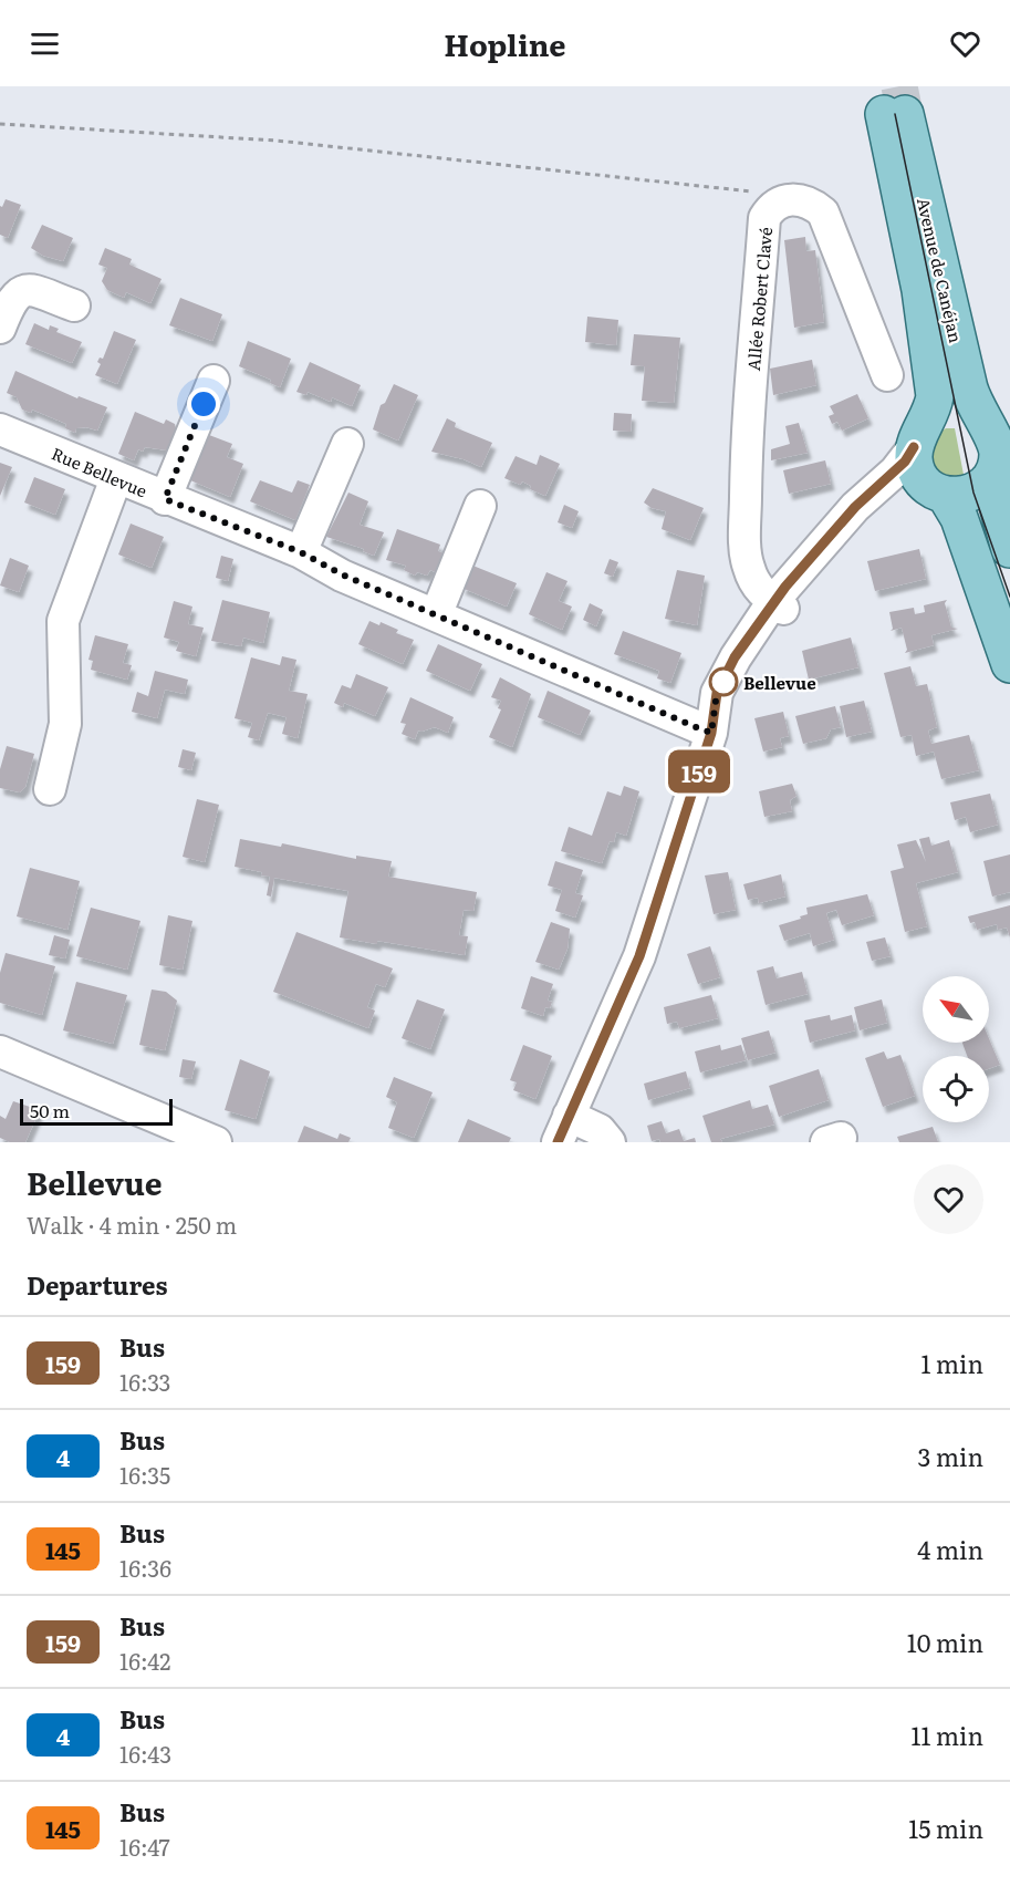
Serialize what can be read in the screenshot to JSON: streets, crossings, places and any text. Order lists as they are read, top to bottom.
{
  "streets": {
    "main road": ["Avenue de Canéjan"],
    "street": ["Allée Robert Clavé", "Rue Bellevue"]
  },
  "places": ["Bellevue"],
  "lines": ["bus line 159"],
  "scale_bar": "50 m",
  "north": "top left",
  "page": {
    "header": "Hopline",
    "on_map": "159",
    "scale": "50 m",
    "heading": [
      ["Bellevue", "Walk · 4 min · 250 m"],
      "Departures"
    ],
    "list": [
      {
        "mark": "159",
        "name": "Bus",
        "note": "16:33",
        "value": "1 min"
      },
      {
        "mark": "4",
        "name": "Bus",
        "note": "16:35",
        "value": "3 min"
      },
      {
        "mark": "145",
        "name": "Bus",
        "note": "16:36",
        "value": "4 min"
      },
      {
        "mark": "159",
        "name": "Bus",
        "note": "16:42",
        "value": "10 min"
      },
      {
        "mark": "4",
        "name": "Bus",
        "note": "16:43",
        "value": "11 min"
      },
      {
        "mark": "145",
        "name": "Bus",
        "note": "16:47",
        "value": "15 min"
      }
    ]
  }
}
